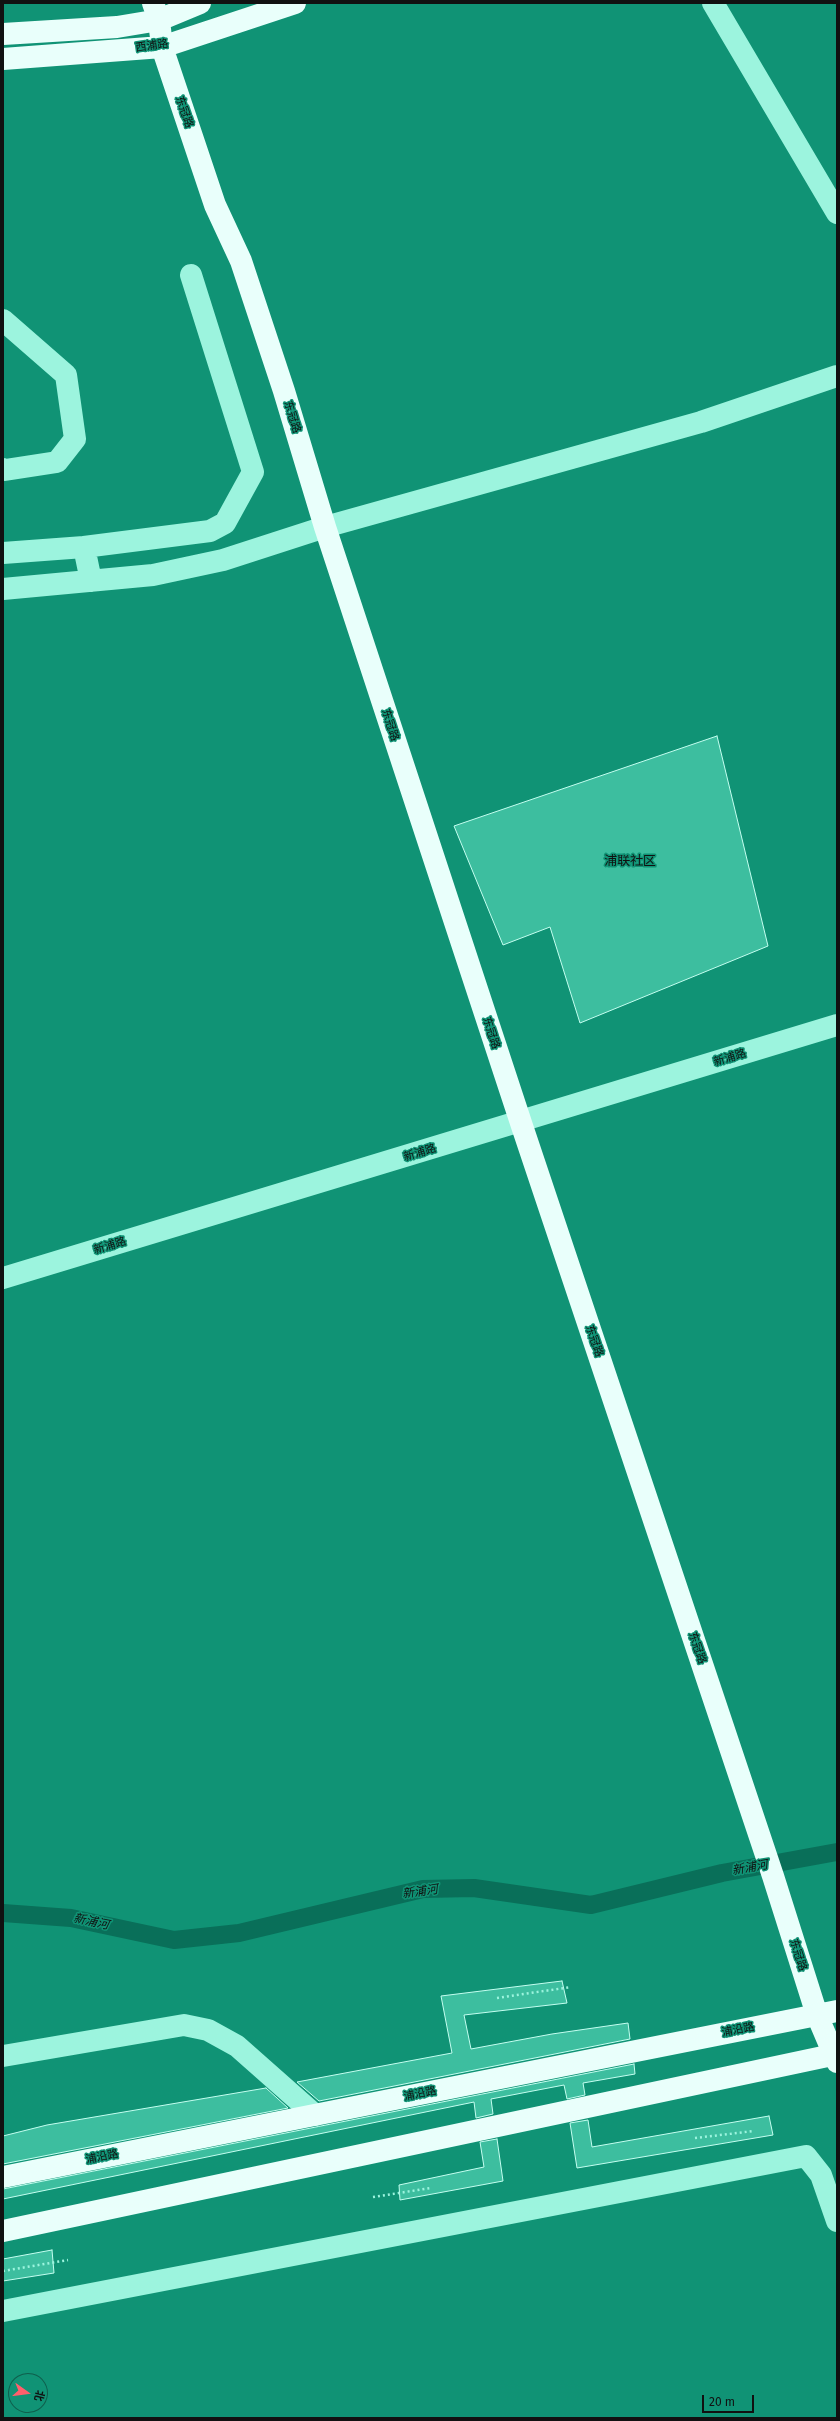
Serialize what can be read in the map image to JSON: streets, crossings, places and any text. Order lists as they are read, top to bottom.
{
  "streets": {
    "main road": ["西浦路", "东冠路", "浦沿路"],
    "street": ["新浦路"]
  },
  "crossings": [
    ["西浦路", "东冠路"],
    ["东冠路", "新浦路"],
    ["东冠路", "浦沿路"]
  ],
  "districts": ["浦联社区"],
  "water": ["新浦河"],
  "scale_bar": "20 m",
  "north": "right"
}
